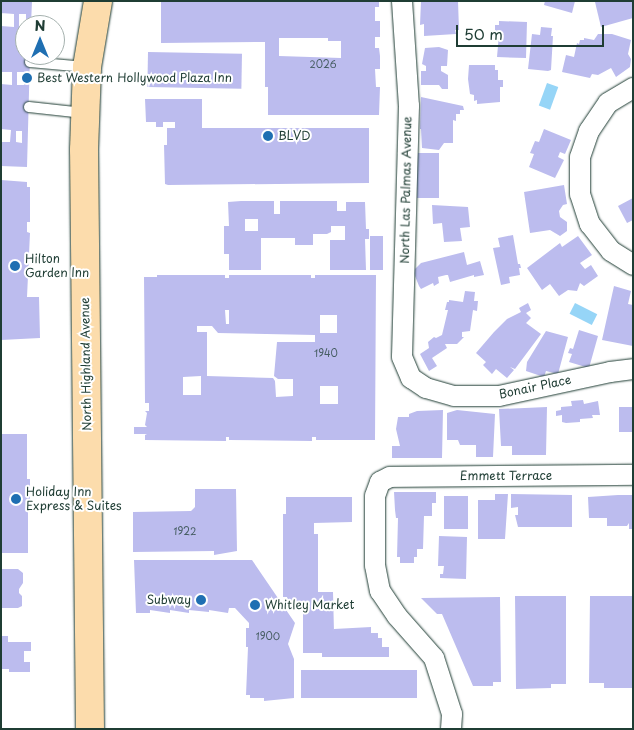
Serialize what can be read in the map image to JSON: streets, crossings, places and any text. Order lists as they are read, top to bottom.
{
  "streets": {
    "main road": ["North Highland Avenue"],
    "street": ["North Las Palmas Avenue", "Bonair Place", "Emmett Terrace"]
  },
  "crossings": [
    ["North Las Palmas Avenue", "Bonair Place"]
  ],
  "places": [
    "Best Western Hollywood Plaza Inn",
    "BLVD",
    "Hilton Garden Inn",
    "Holiday Inn Express & Suites",
    "Subway",
    "Whitley Market"
  ],
  "house_numbers": [
    "2026",
    "1940",
    "1922",
    "1900"
  ],
  "scale_bar": "50 m",
  "north": "top"
}
